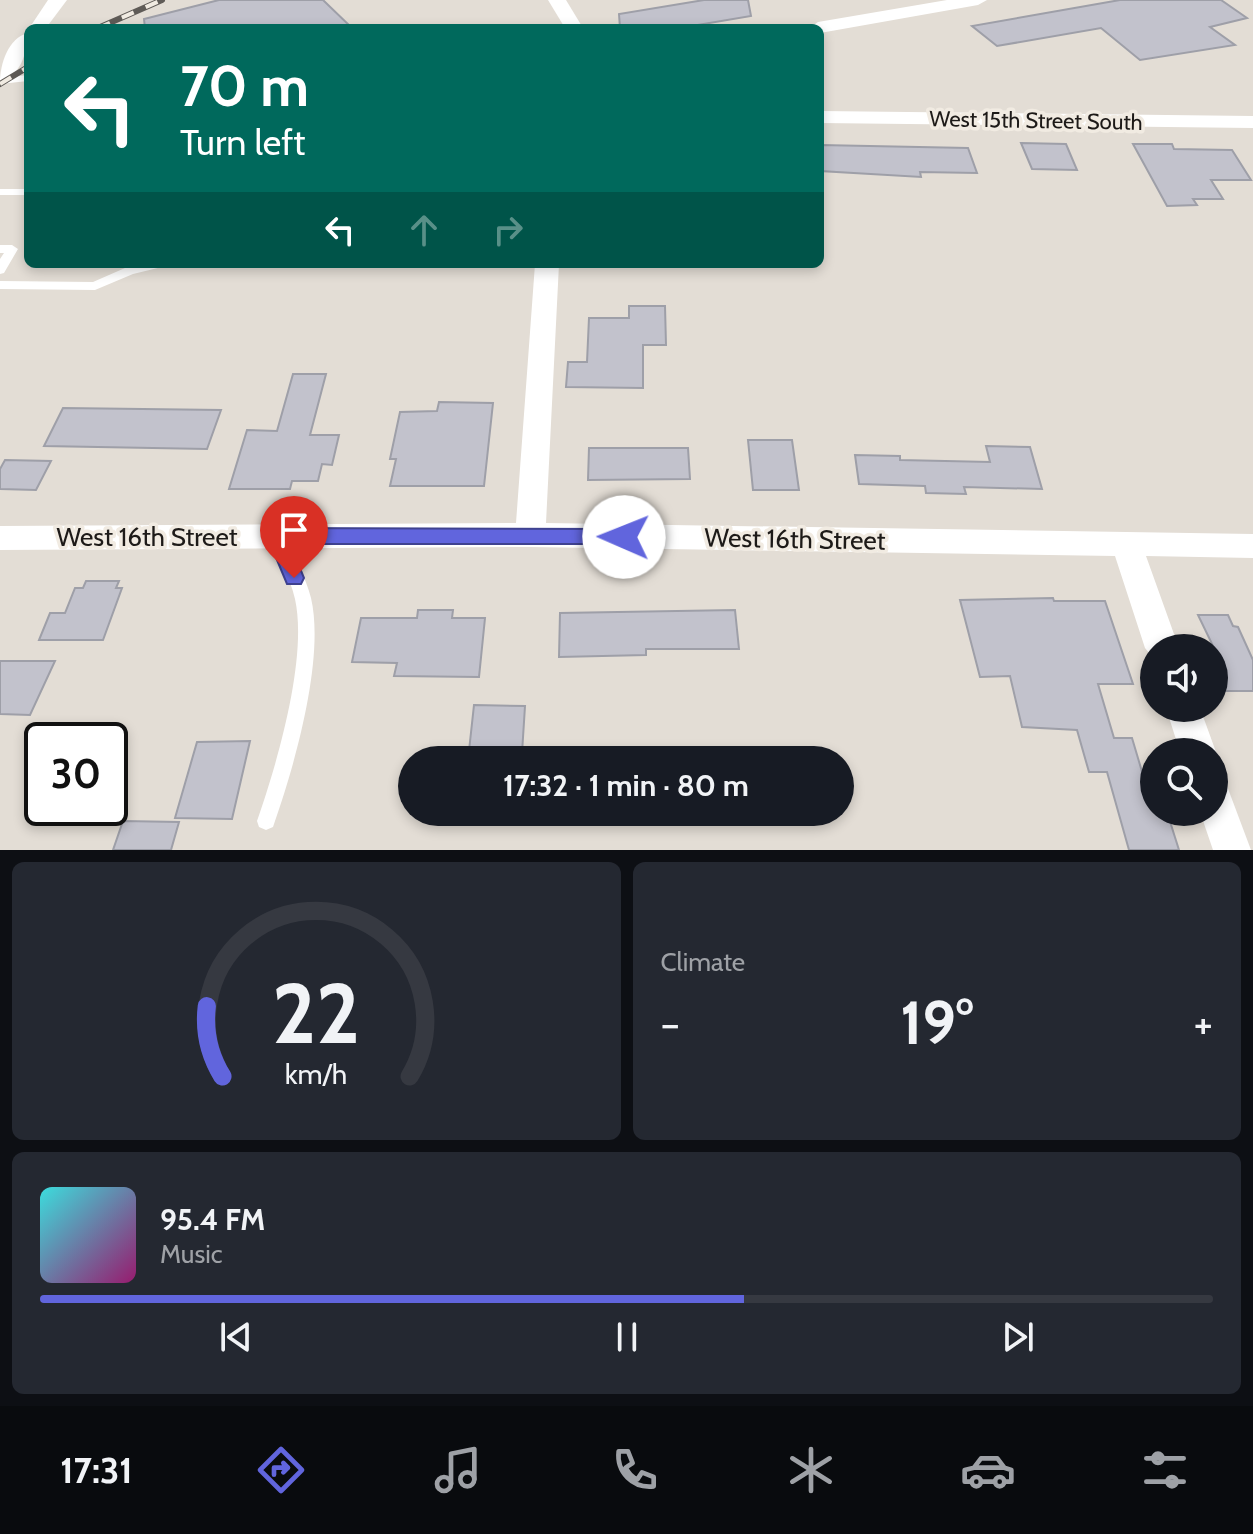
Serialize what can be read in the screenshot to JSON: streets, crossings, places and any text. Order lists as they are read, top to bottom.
{
  "streets": {
    "street": ["West 15th Street South", "West 16th Street"]
  },
  "page": {
    "turn": ["70 m", "Turn left"],
    "limit": "30",
    "trip": "17:32 · 1 min · 80 m",
    "tile": "Climate",
    "heat": ["−", "19°", "+"],
    "song": ["95.4 FM", "Music"],
    "tabs": "17:31",
    "gauge": ["22", "km/h"]
  }
}
